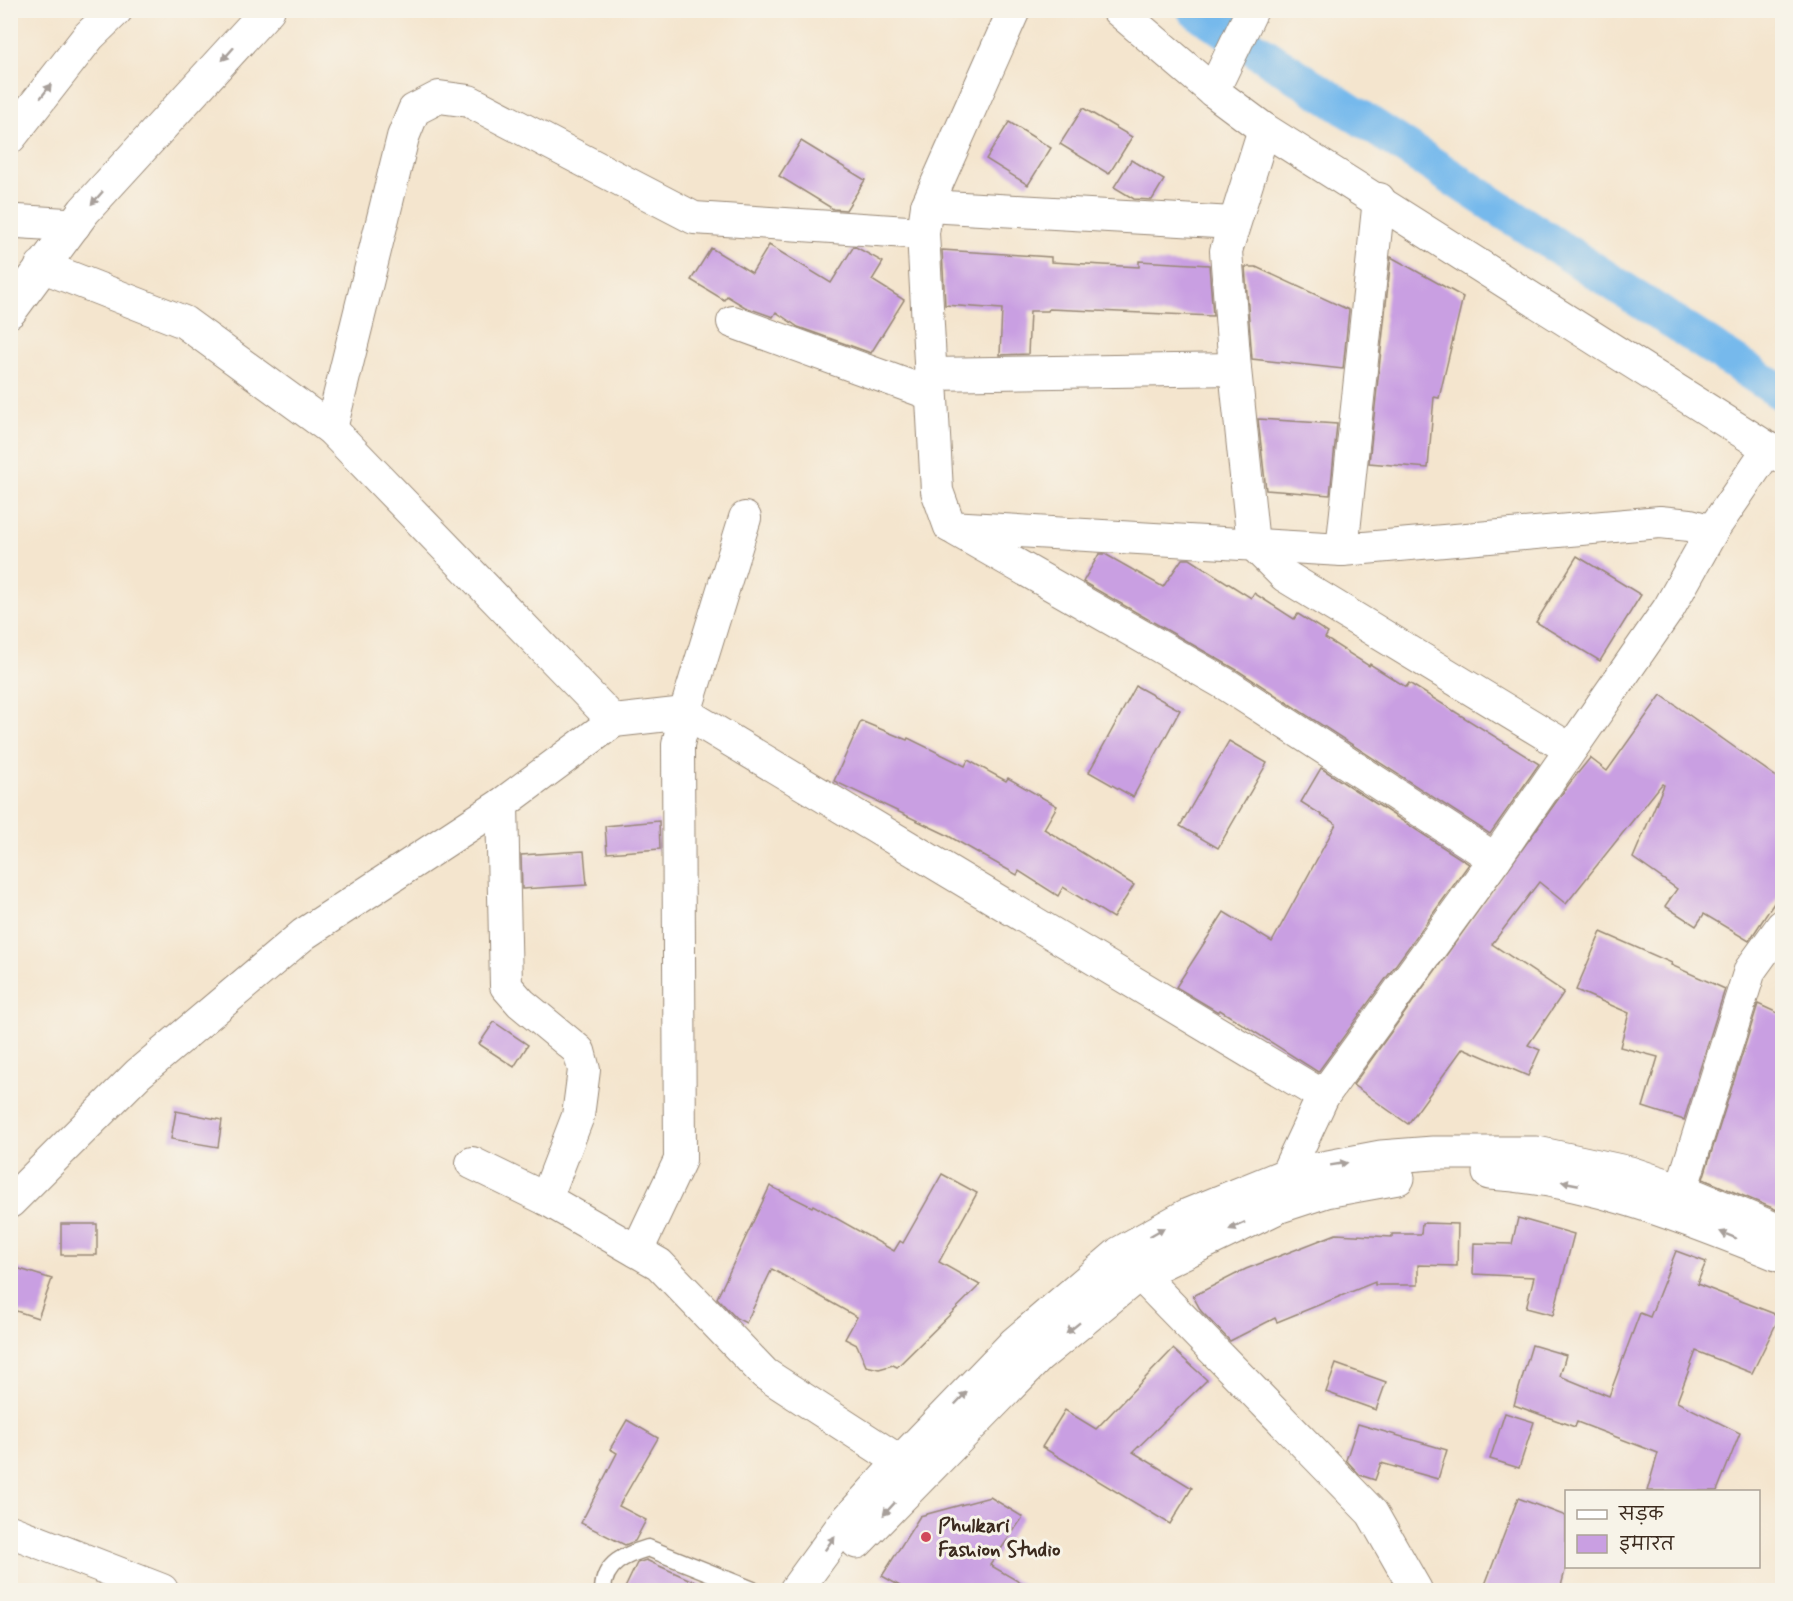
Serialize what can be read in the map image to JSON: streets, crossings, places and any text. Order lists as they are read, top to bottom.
{
  "places": ["Phulkari Fashion Studio"],
  "legend": ["सड़क", "इमारत"]
}
